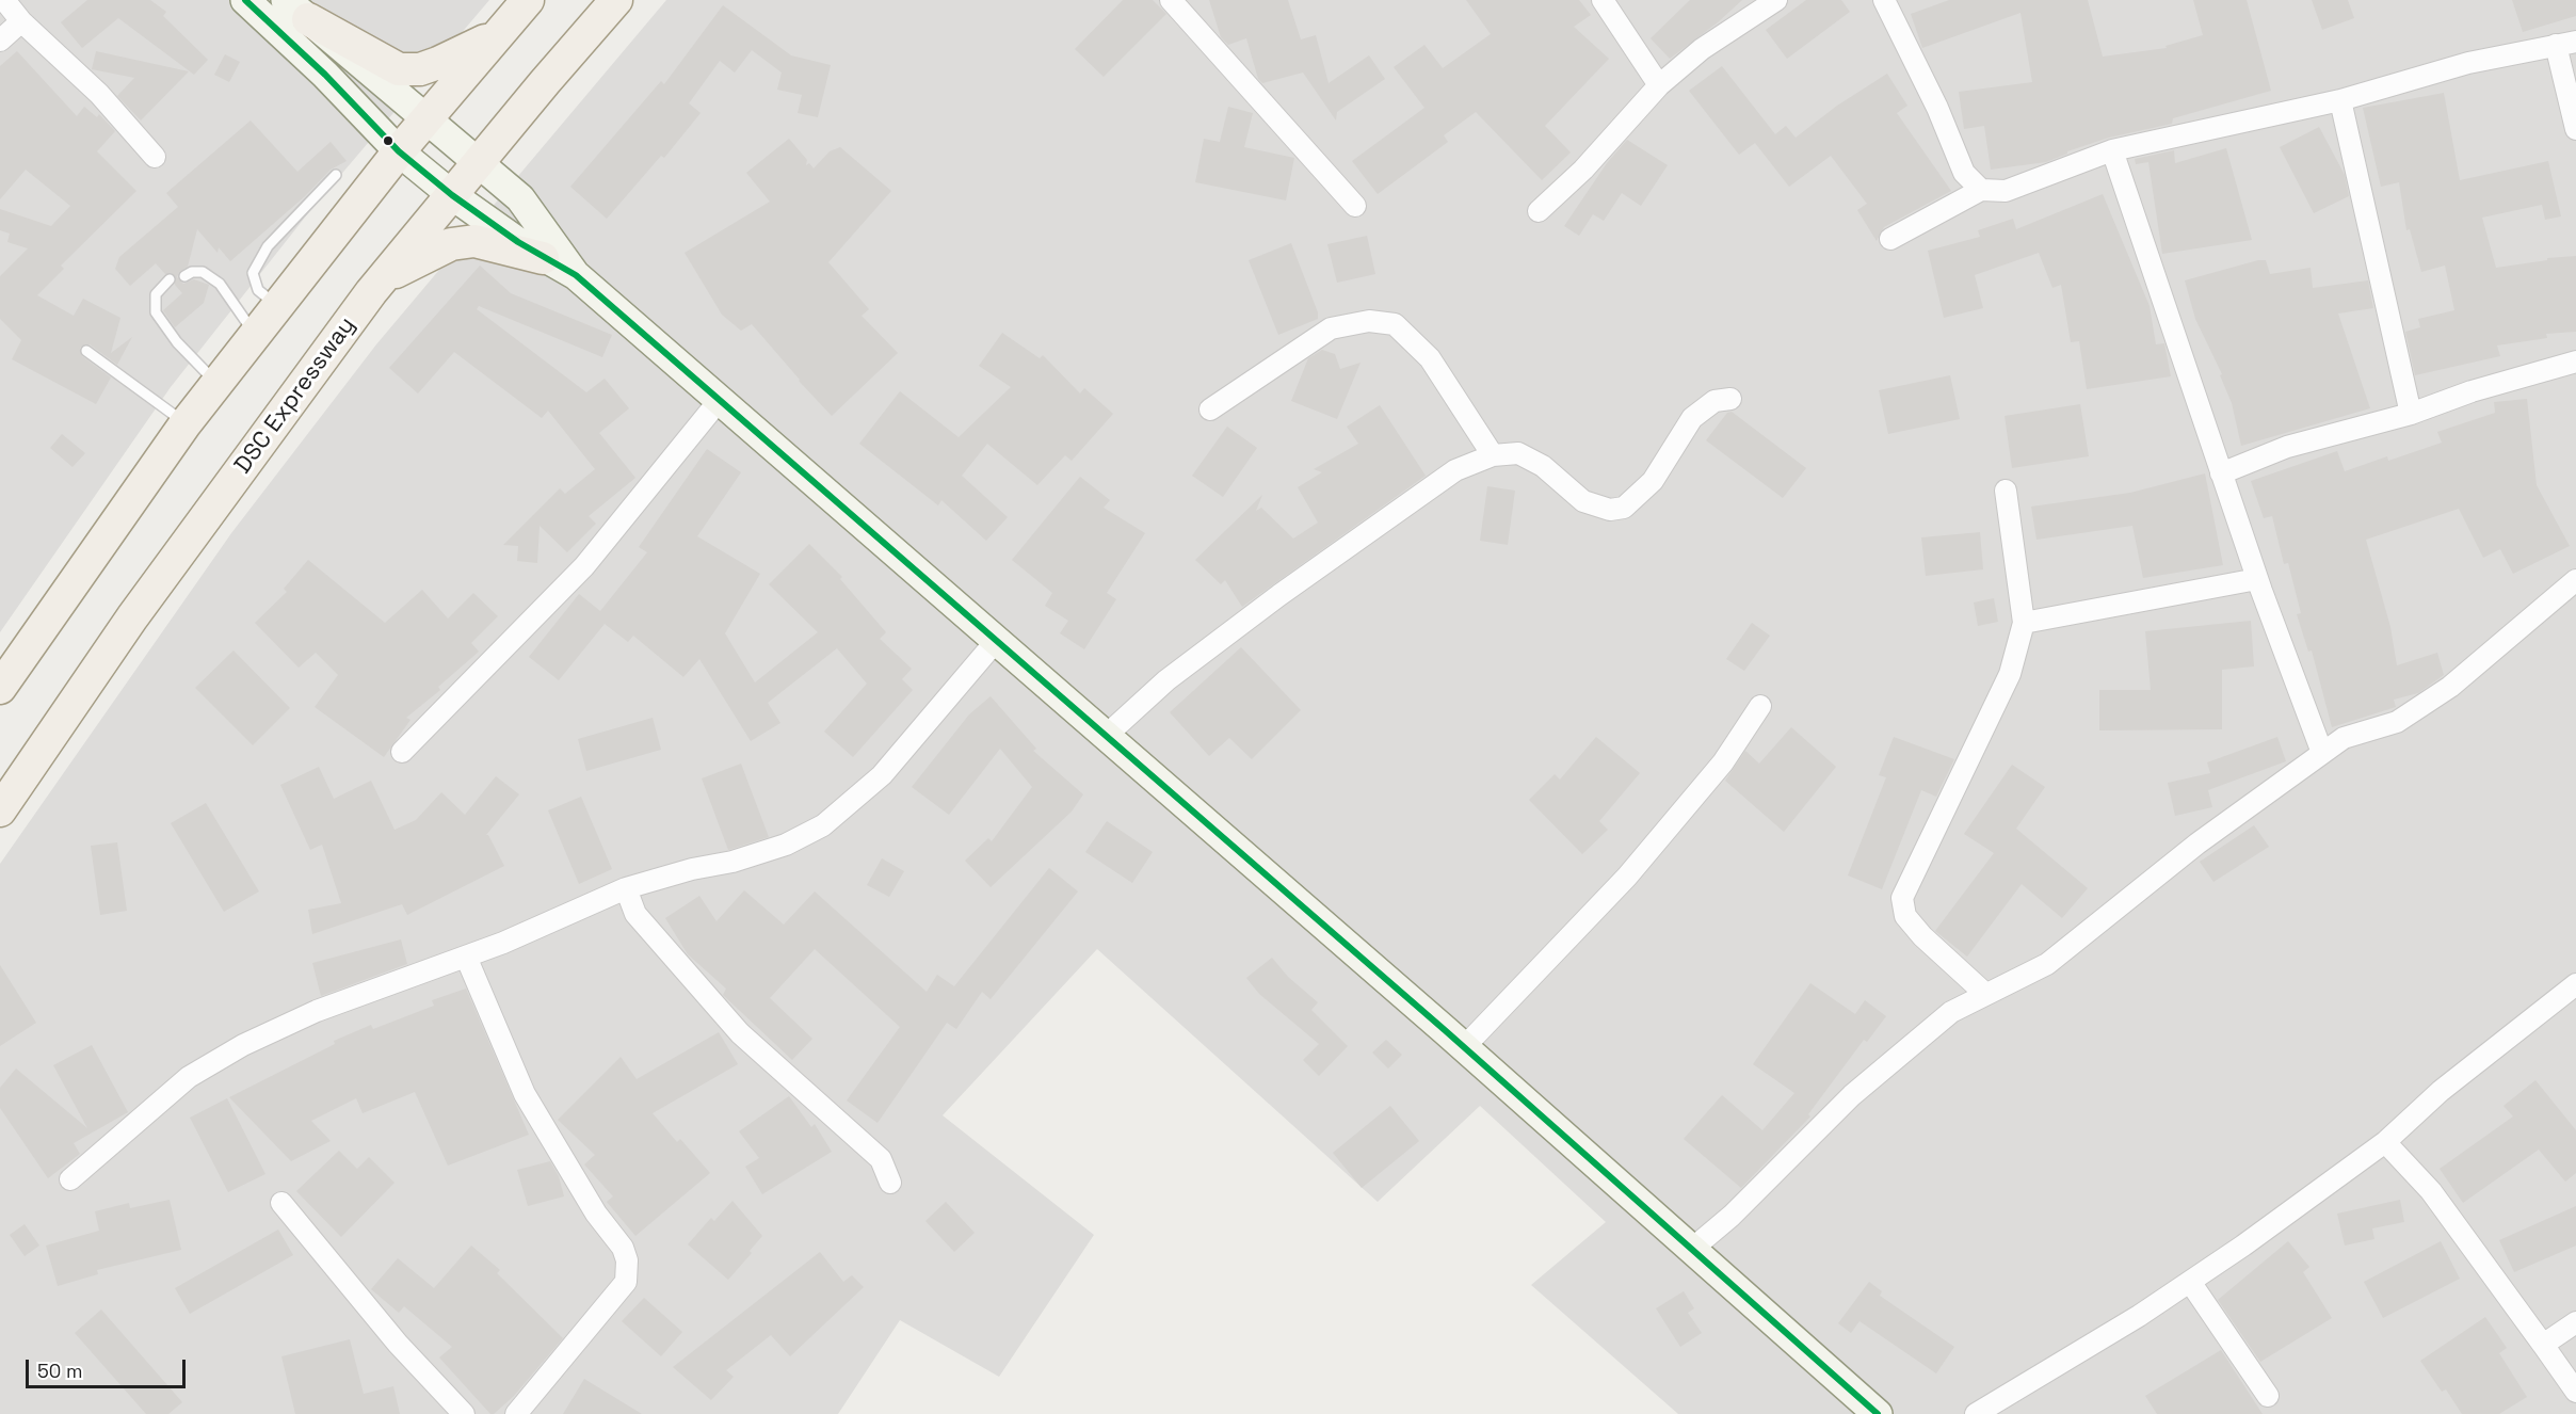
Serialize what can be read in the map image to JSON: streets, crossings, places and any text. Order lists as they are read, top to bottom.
{
  "streets": {
    "main road": ["DSC Expressway"]
  },
  "scale_bar": "50 m"
}
